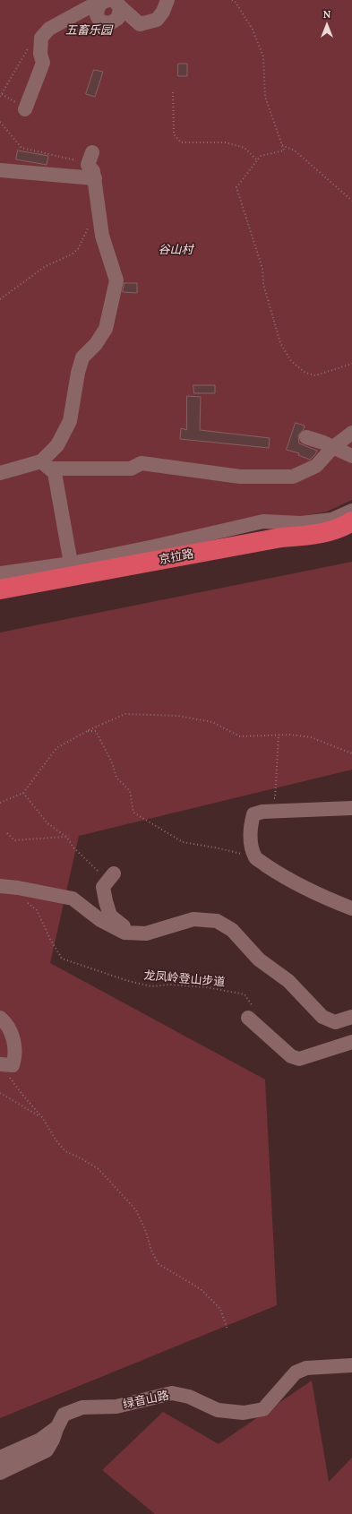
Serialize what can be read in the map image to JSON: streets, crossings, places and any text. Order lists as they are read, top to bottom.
{
  "streets": {
    "highway": ["京拉路"],
    "street": ["绿音山路"],
    "path": ["龙凤岭登山步道"]
  },
  "parks": ["五畜乐园", "谷山村"],
  "north": "top"
}
